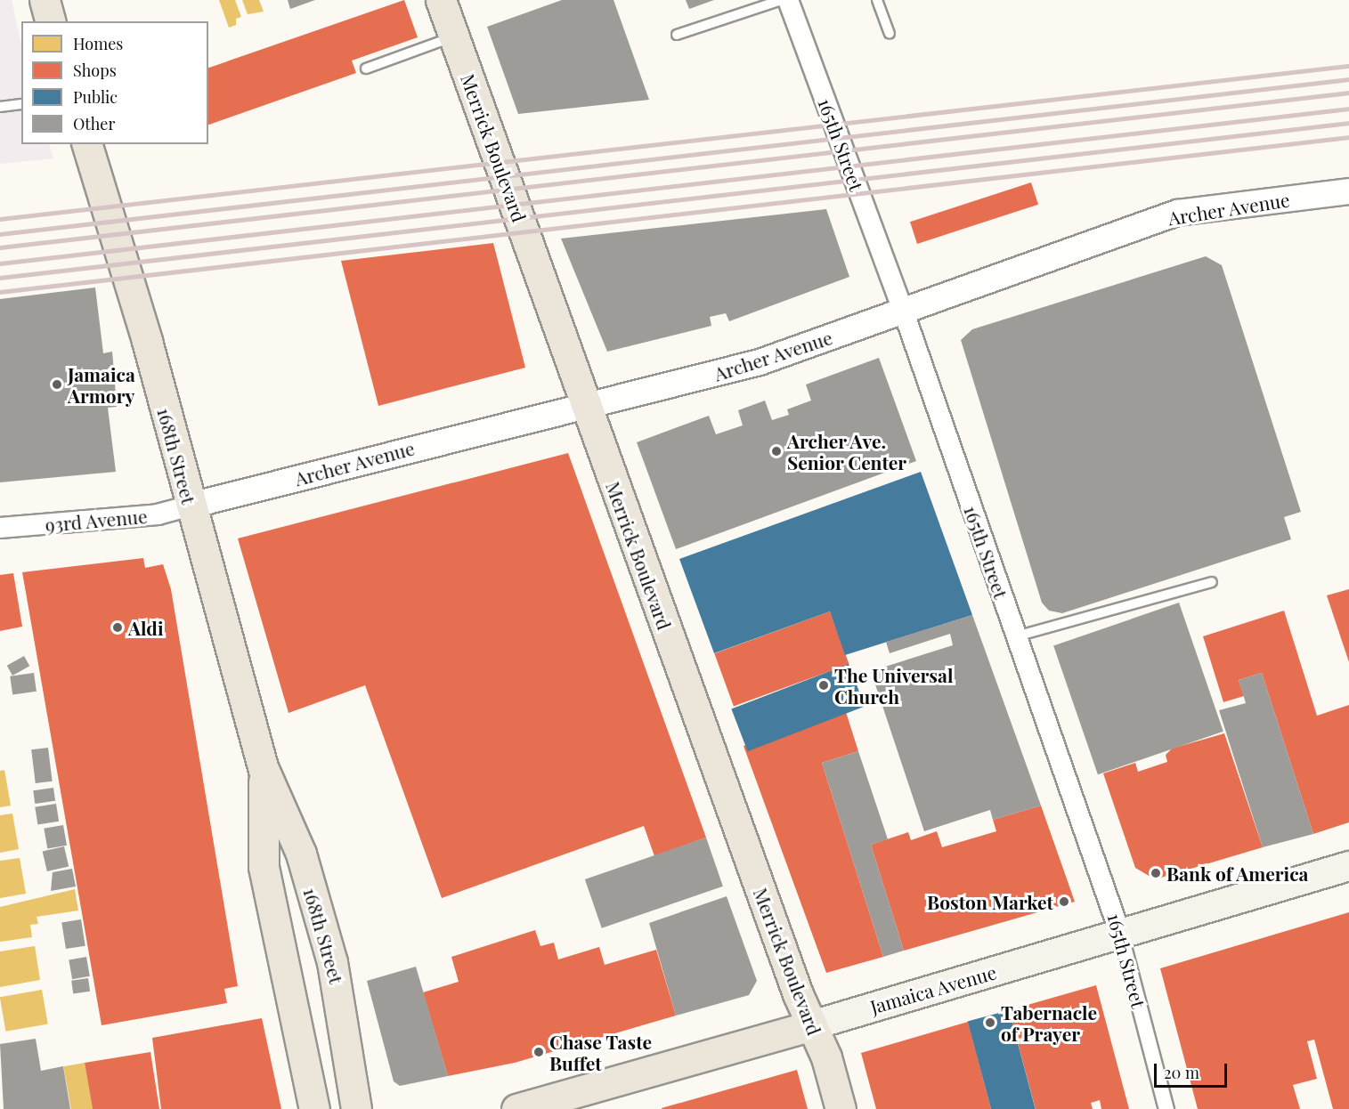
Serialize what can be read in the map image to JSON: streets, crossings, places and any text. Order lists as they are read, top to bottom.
{
  "streets": {
    "main road": ["Merrick Boulevard", "168th Street", "Jamaica Avenue"],
    "street": ["165th Street", "Archer Avenue", "93rd Avenue"]
  },
  "crossings": [
    ["165th Street", "Archer Avenue"],
    ["165th Street", "Jamaica Avenue"],
    ["Merrick Boulevard", "Archer Avenue"],
    ["Merrick Boulevard", "Jamaica Avenue"],
    ["Archer Avenue", "168th Street"],
    ["Archer Avenue", "93rd Avenue"],
    ["168th Street", "93rd Avenue"]
  ],
  "places": [
    "Jamaica Armory",
    "Archer Ave. Senior Center",
    "Aldi",
    "The Universal Church",
    "Bank of America",
    "Boston Market",
    "Tabernacle of Prayer",
    "Chase Taste Buffet"
  ],
  "legend": [
    "Homes",
    "Shops",
    "Public",
    "Other"
  ],
  "scale_bar": "20 m"
}
